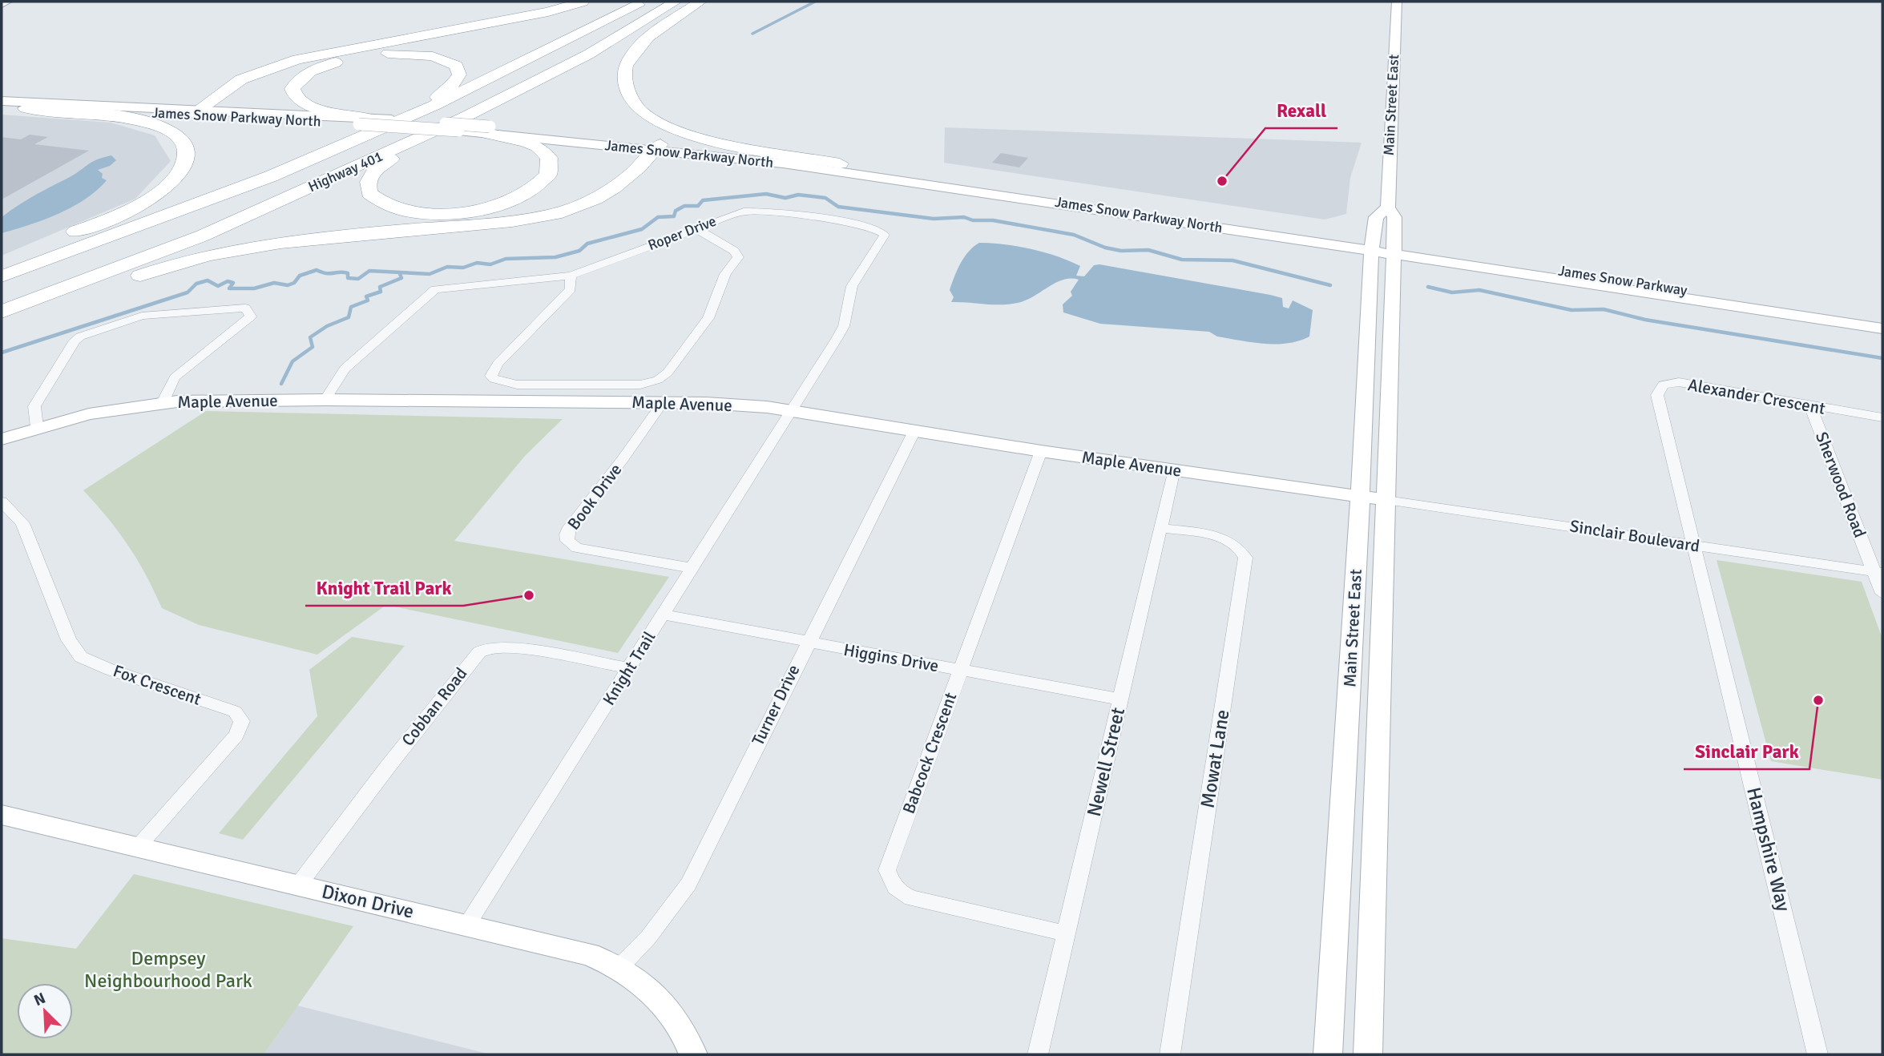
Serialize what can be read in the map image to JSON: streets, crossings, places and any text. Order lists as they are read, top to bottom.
{
  "streets": {
    "highway": ["Highway 401"],
    "main road": [
      "Main Street East",
      "James Snow Parkway North",
      "James Snow Parkway",
      "Maple Avenue",
      "Dixon Drive"
    ],
    "street": [
      "Roper Drive",
      "Alexander Crescent",
      "Sherwood Road",
      "Book Drive",
      "Sinclair Boulevard",
      "Higgins Drive",
      "Knight Trail",
      "Fox Crescent",
      "Turner Drive",
      "Cobban Road",
      "Babcock Crescent",
      "Mowat Lane",
      "Newell Street",
      "Hampshire Way"
    ]
  },
  "crossings": [
    ["Main Street East", "James Snow Parkway North"],
    ["Main Street East", "James Snow Parkway"],
    ["Main Street East", "Maple Avenue"],
    ["Main Street East", "Sinclair Boulevard"],
    ["James Snow Parkway North", "Highway 401"],
    ["James Snow Parkway North", "James Snow Parkway"],
    ["Roper Drive", "Maple Avenue"],
    ["Roper Drive", "Knight Trail"],
    ["Alexander Crescent", "Sherwood Road"],
    ["Alexander Crescent", "Sinclair Boulevard"],
    ["Alexander Crescent", "Hampshire Way"],
    ["Maple Avenue", "Book Drive"],
    ["Maple Avenue", "Sinclair Boulevard"],
    ["Maple Avenue", "Knight Trail"],
    ["Maple Avenue", "Turner Drive"],
    ["Maple Avenue", "Babcock Crescent"],
    ["Maple Avenue", "Newell Street"],
    ["Sherwood Road", "Sinclair Boulevard"],
    ["Book Drive", "Knight Trail"],
    ["Sinclair Boulevard", "Hampshire Way"],
    ["Higgins Drive", "Knight Trail"],
    ["Higgins Drive", "Turner Drive"],
    ["Higgins Drive", "Babcock Crescent"],
    ["Higgins Drive", "Newell Street"],
    ["Knight Trail", "Cobban Road"],
    ["Knight Trail", "Dixon Drive"],
    ["Fox Crescent", "Dixon Drive"],
    ["Turner Drive", "Dixon Drive"],
    ["Cobban Road", "Dixon Drive"],
    ["Babcock Crescent", "Newell Street"],
    ["Mowat Lane", "Newell Street"]
  ],
  "parks": ["Dempsey Neighbourhood Park"],
  "places": ["Rexall", "Knight Trail Park", "Sinclair Park"],
  "north": "top left"
}
